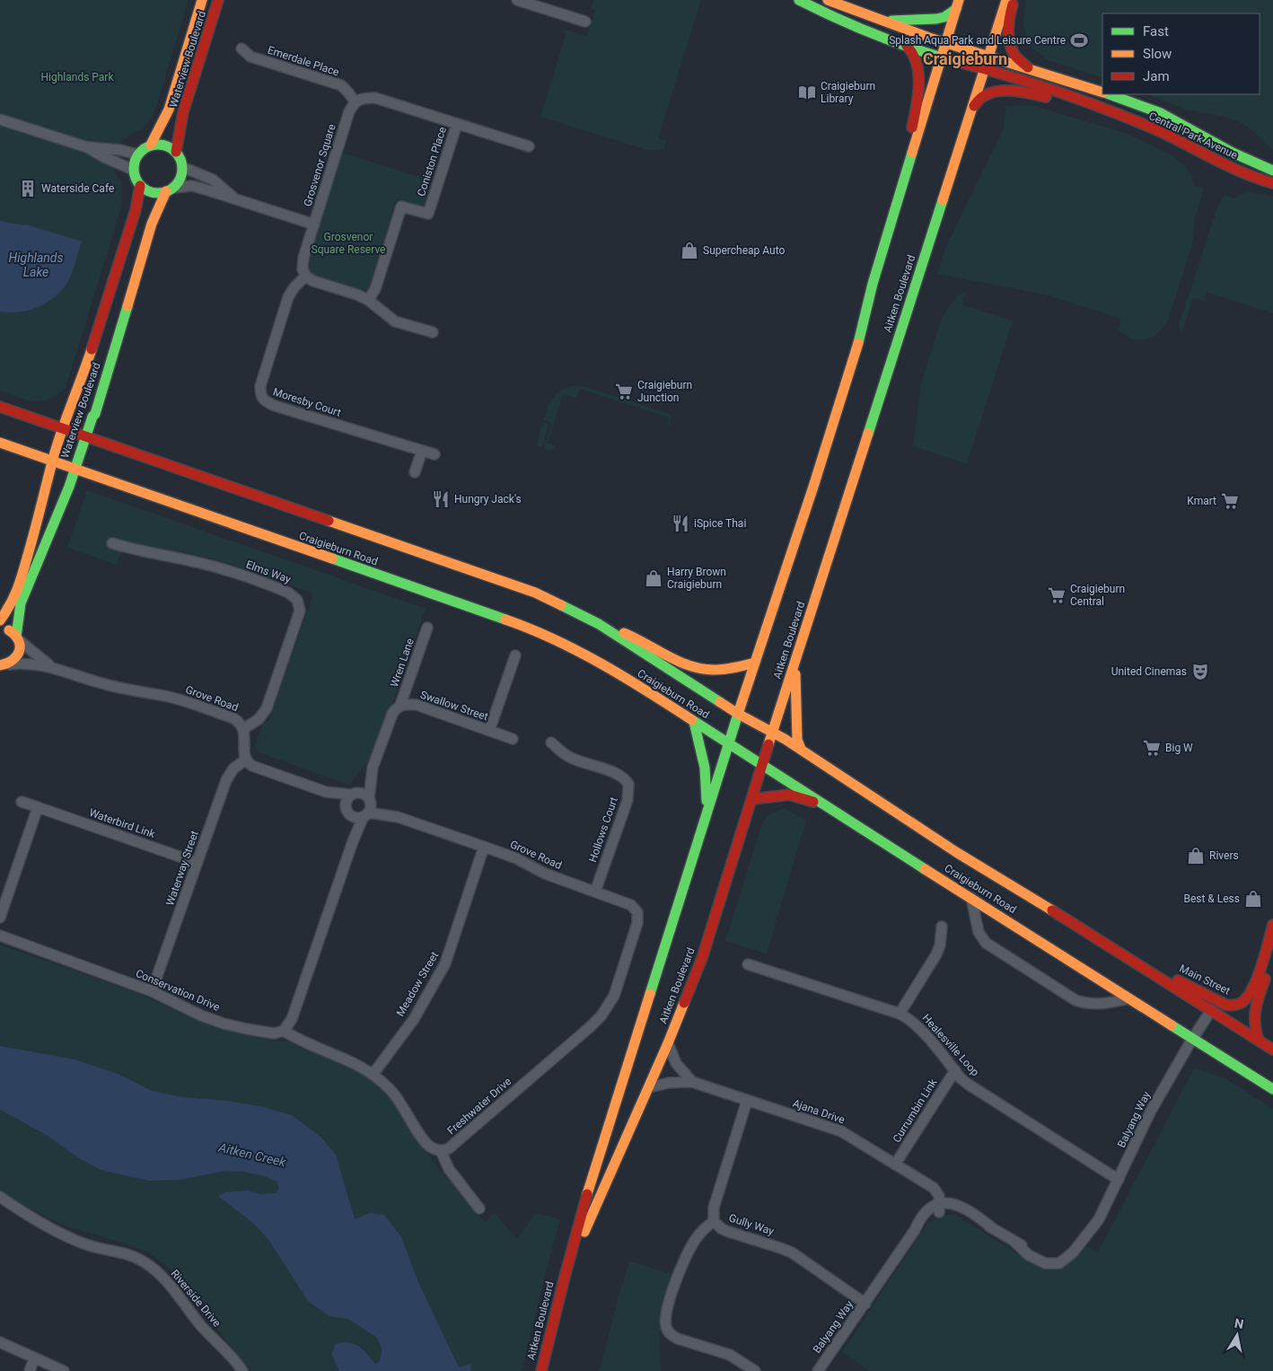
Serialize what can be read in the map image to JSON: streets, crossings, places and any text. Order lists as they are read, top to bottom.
{
  "streets": {
    "main road": [
      "Waterview Boulevard",
      "Central Park Avenue",
      "Aitken Boulevard",
      "Craigieburn Road",
      "Main Street"
    ],
    "street": [
      "Emerdale Place",
      "Coniston Place",
      "Grosvenor Square",
      "Moresby Court",
      "Elms Way",
      "Wren Lane",
      "Grove Road",
      "Swallow Street",
      "Waterbird Link",
      "Hollows Court",
      "Waterway Street",
      "Meadow Street",
      "Conservation Drive",
      "Healesville Loop",
      "Freshwater Drive",
      "Currumbin Link",
      "Ajana Drive",
      "Balyang Way",
      "Gully Way",
      "Riverside Drive"
    ]
  },
  "crossings": [
    ["Waterview Boulevard", "Craigieburn Road"],
    ["Waterview Boulevard", "Grove Road"],
    ["Emerdale Place", "Grosvenor Square"],
    ["Central Park Avenue", "Aitken Boulevard"],
    ["Grosvenor Square", "Moresby Court"],
    ["Aitken Boulevard", "Craigieburn Road"],
    ["Aitken Boulevard", "Ajana Drive"],
    ["Craigieburn Road", "Main Street"],
    ["Craigieburn Road", "Balyang Way"],
    ["Elms Way", "Grove Road"],
    ["Wren Lane", "Swallow Street"],
    ["Grove Road", "Hollows Court"],
    ["Grove Road", "Waterway Street"],
    ["Grove Road", "Meadow Street"],
    ["Grove Road", "Freshwater Drive"],
    ["Waterbird Link", "Waterway Street"],
    ["Waterway Street", "Conservation Drive"],
    ["Healesville Loop", "Currumbin Link"],
    ["Healesville Loop", "Balyang Way"],
    ["Currumbin Link", "Ajana Drive"],
    ["Ajana Drive", "Balyang Way"],
    ["Ajana Drive", "Gully Way"],
    ["Balyang Way", "Gully Way"]
  ],
  "districts": ["Craigieburn"],
  "water": ["Highlands Lake", "Aitken Creek"],
  "parks": ["Highlands Park", "Grosvenor Square Reserve"],
  "places": {
    "sports": ["Splash Aqua Park and Leisure Centre"],
    "library": ["Craigieburn Library"],
    "building": ["Waterside Cafe"],
    "shop": [
      "Supercheap Auto",
      "Harry Brown Craigieburn",
      "Rivers",
      "Best & Less"
    ],
    "supermarket": [
      "Craigieburn Junction",
      "Kmart",
      "Craigieburn Central",
      "Big W"
    ],
    "restaurant": ["Hungry Jack's", "iSpice Thai"],
    "theatre": ["United Cinemas"]
  },
  "legend": ["Fast", "Slow", "Jam"],
  "north": "top"
}
